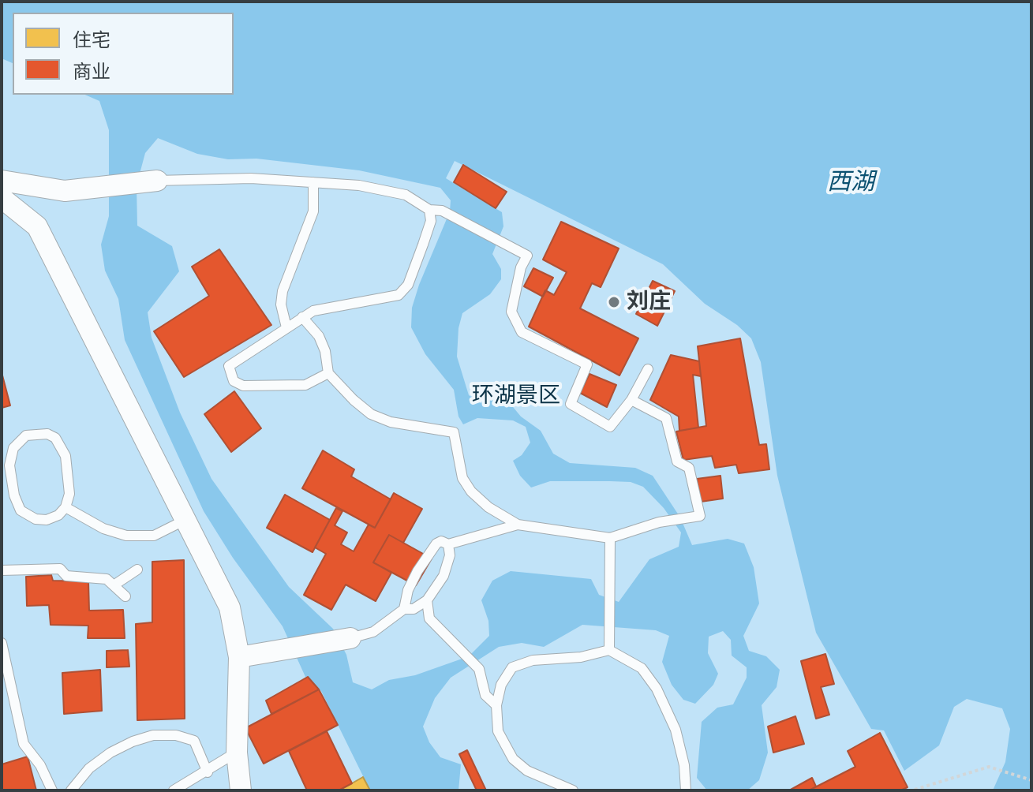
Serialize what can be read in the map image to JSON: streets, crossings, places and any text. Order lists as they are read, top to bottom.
{
  "water": ["西湖"],
  "parks": ["环湖景区"],
  "places": ["刘庄"],
  "legend": ["住宅", "商业"]
}
